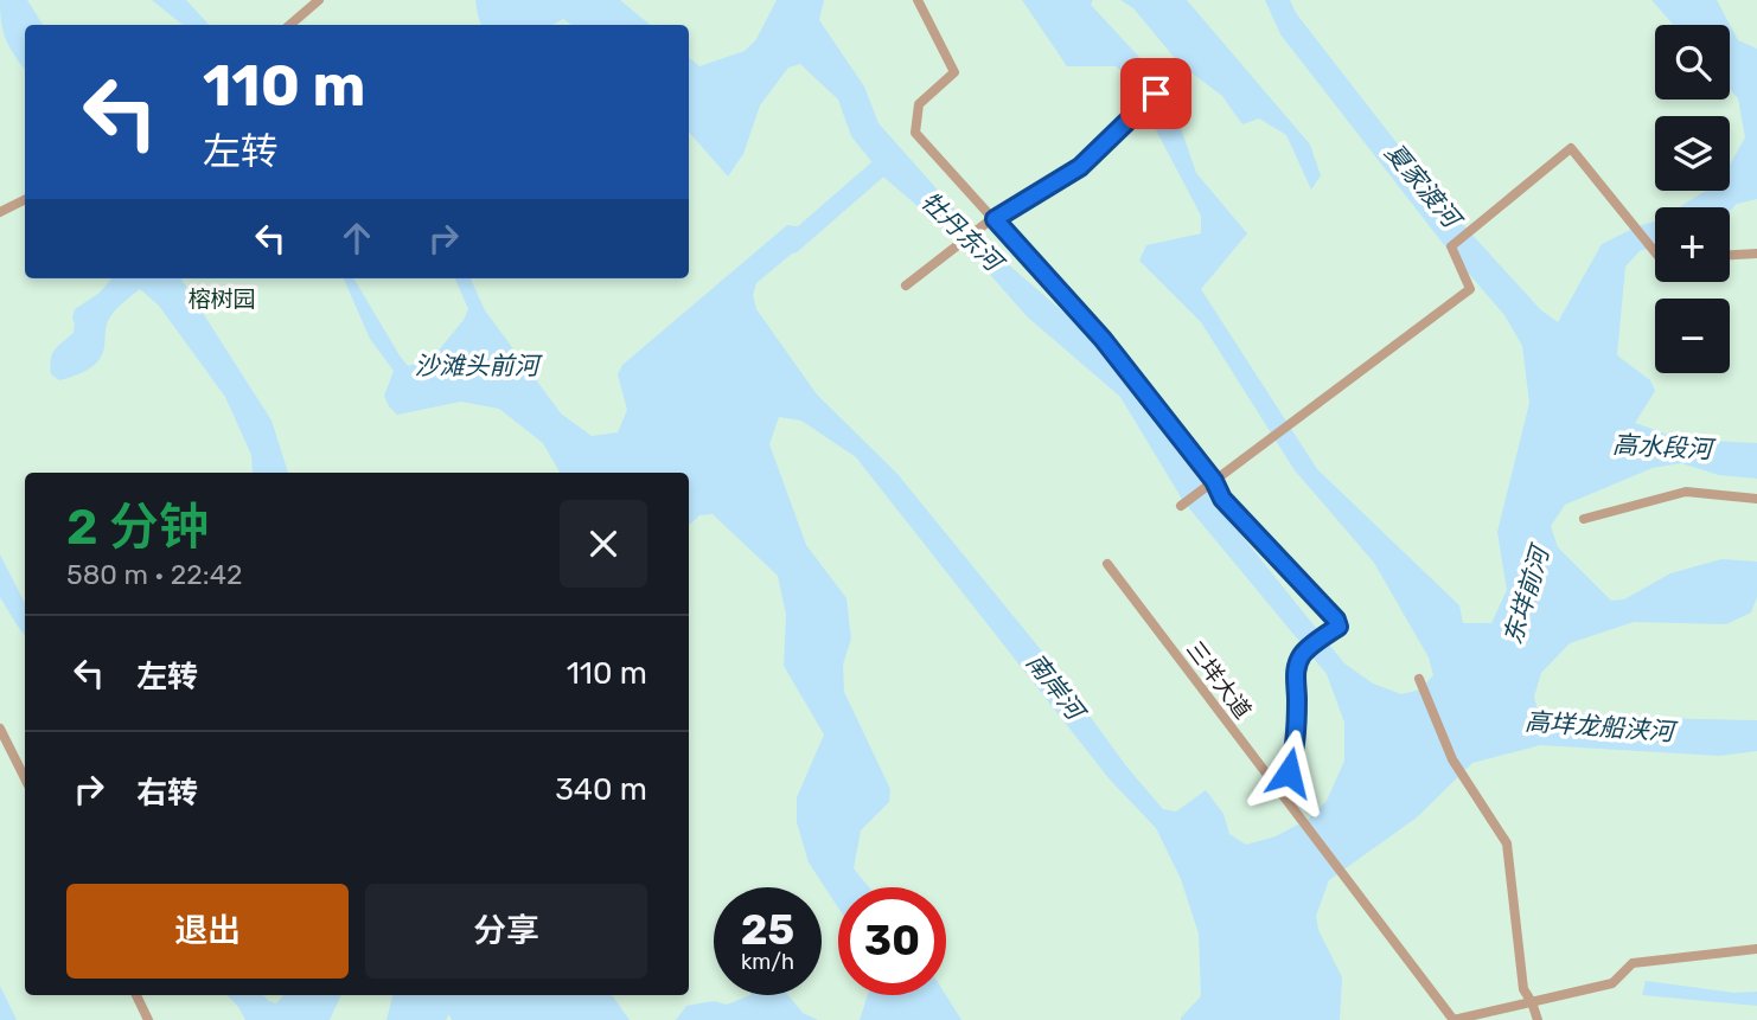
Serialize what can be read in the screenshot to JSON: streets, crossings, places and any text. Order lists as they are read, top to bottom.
{
  "streets": {
    "street": ["三垟大道"]
  },
  "water": [
    "夏家渡河",
    "牡丹东河",
    "沙滩头前河",
    "高水段河",
    "东垟前河",
    "南岸河",
    "高垟龙船浃河"
  ],
  "parks": ["榕树园"],
  "page": {
    "map_buttons": ["+", "−"],
    "turn": ["110 m", "左转"],
    "heading": ["2 分钟", "580 m · 22:42"],
    "list": [
      {
        "name": "左转",
        "value": "110 m"
      },
      {
        "name": "右转",
        "value": "340 m"
      }
    ],
    "buttons": ["退出", "分享"],
    "speed": "25 km/h",
    "limit": "30"
  }
}
